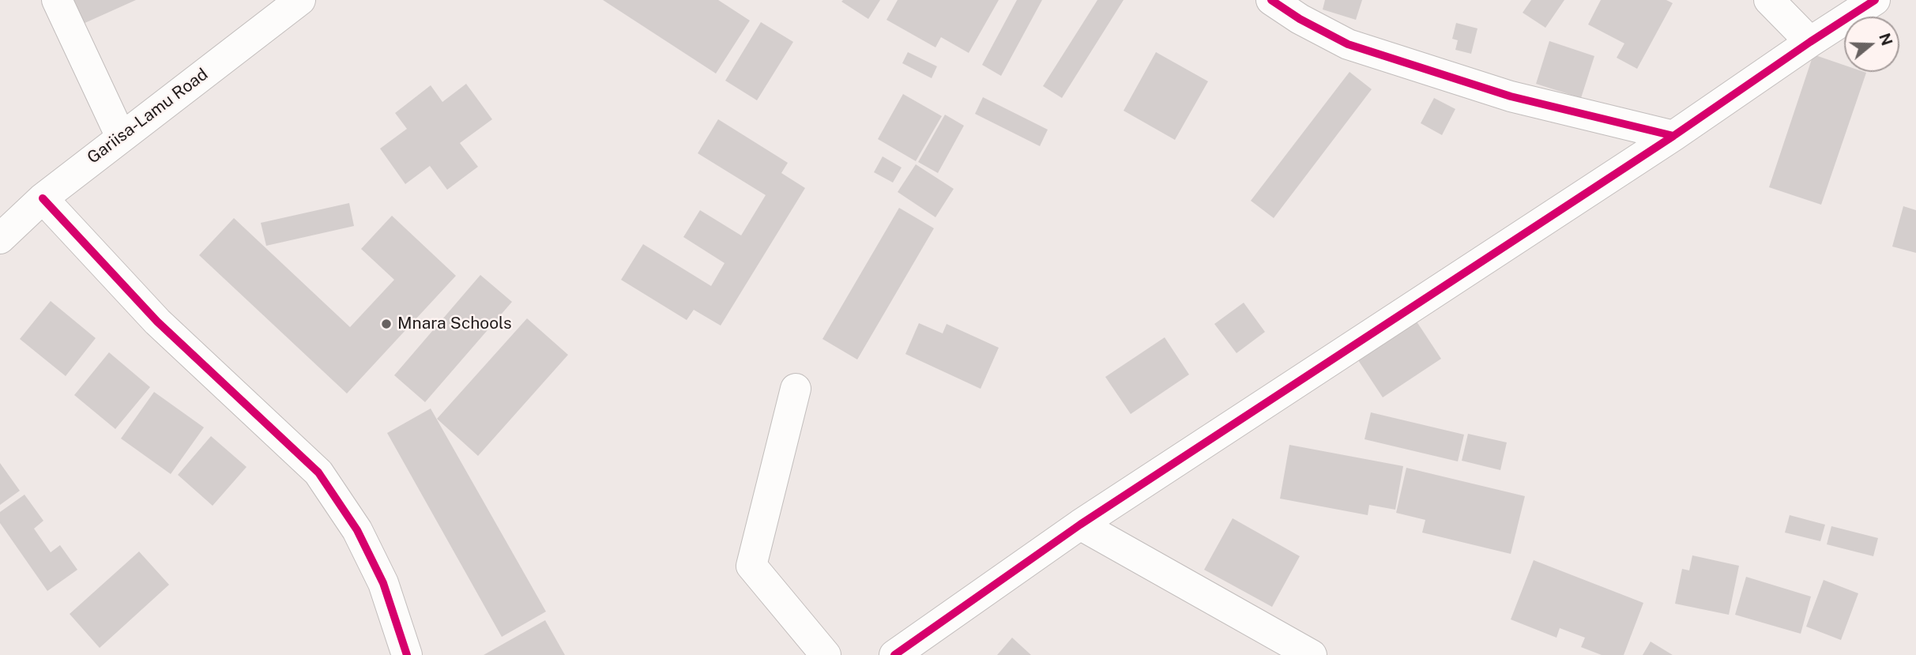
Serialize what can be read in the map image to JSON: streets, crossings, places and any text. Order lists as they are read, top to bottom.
{
  "streets": {
    "street": ["Gariisa-Lamu Road"]
  },
  "places": ["Mnara Schools"],
  "north": "right"
}
